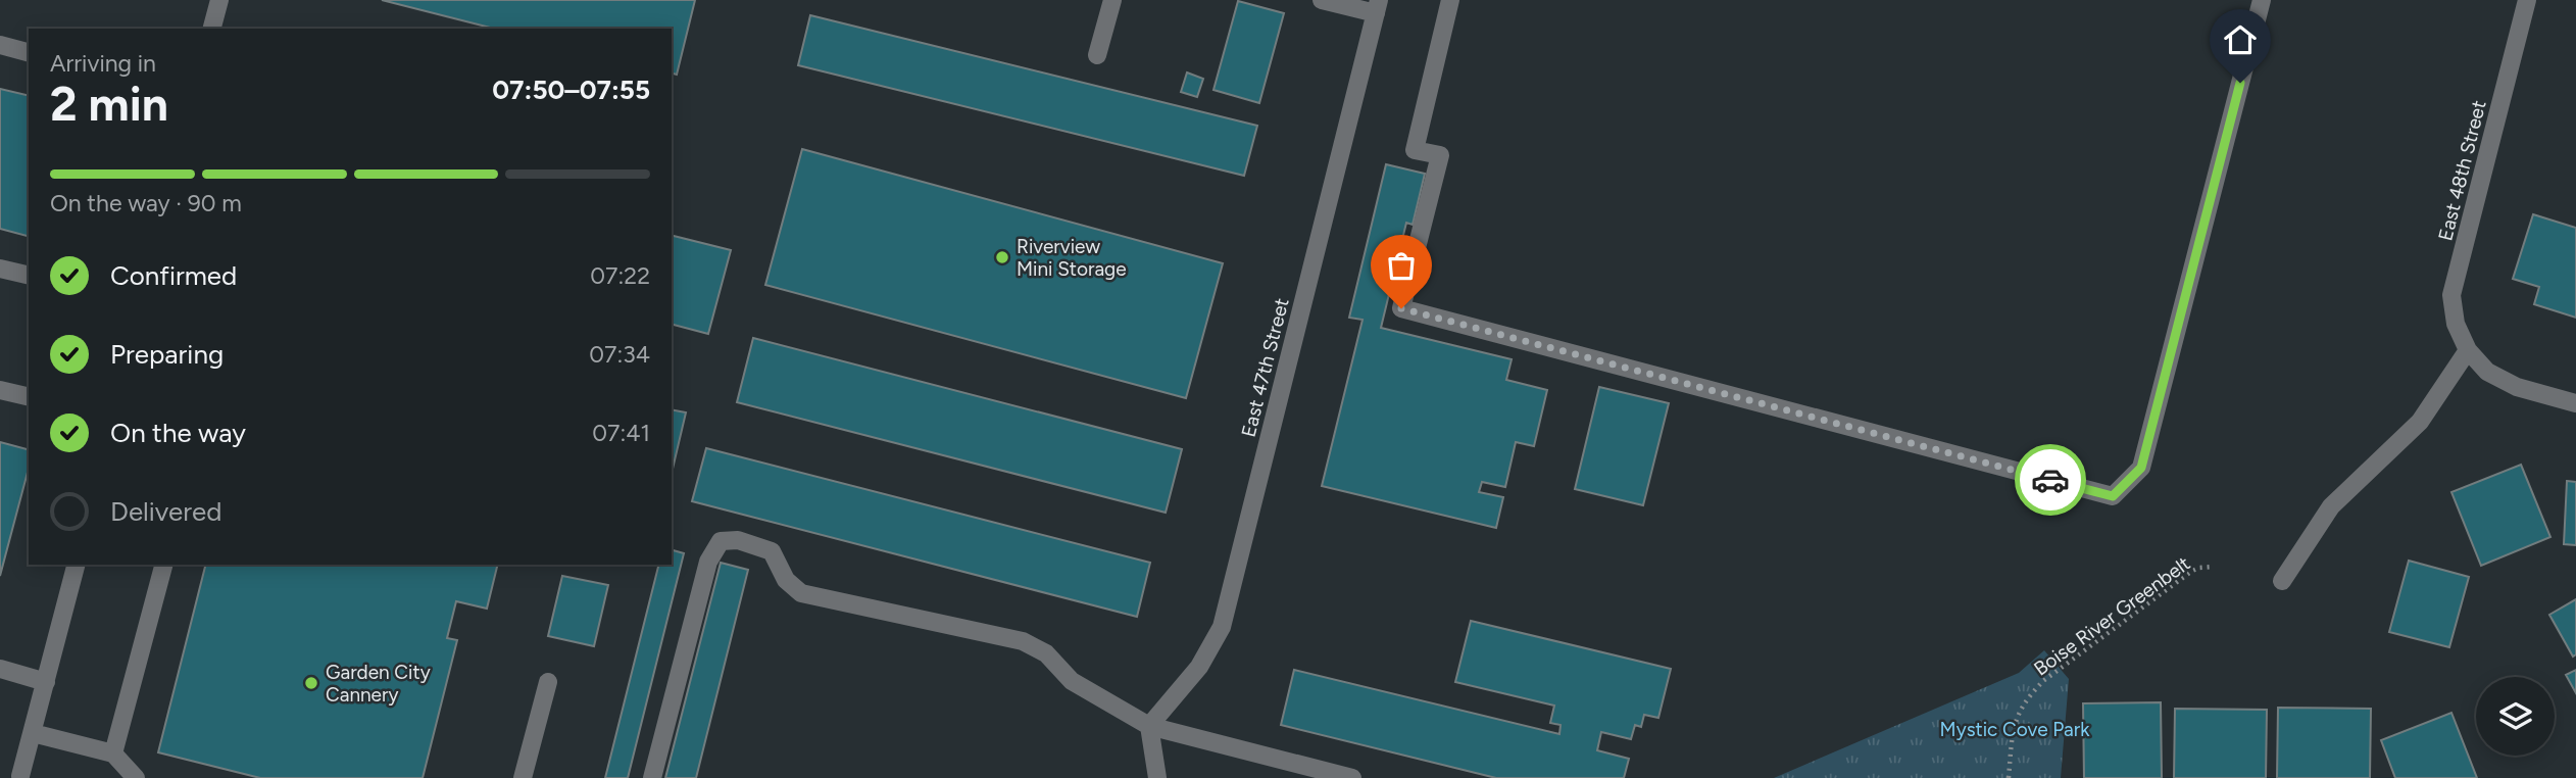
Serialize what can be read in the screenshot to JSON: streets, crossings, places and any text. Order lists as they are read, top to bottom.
{
  "streets": {
    "street": ["East 48th Street", "East 47th Street"],
    "path": ["Boise River Greenbelt"]
  },
  "parks": ["Mystic Cove Park"],
  "places": ["Riverview Mini Storage", "Garden City Cannery"],
  "page": {
    "heading": ["2 min", "Arriving in", "07:50–07:55"],
    "bar": "On the way · 90 m",
    "list": [
      ["Confirmed", "07:22"],
      ["Preparing", "07:34"],
      ["On the way", "07:41"],
      "Delivered"
    ]
  }
}
